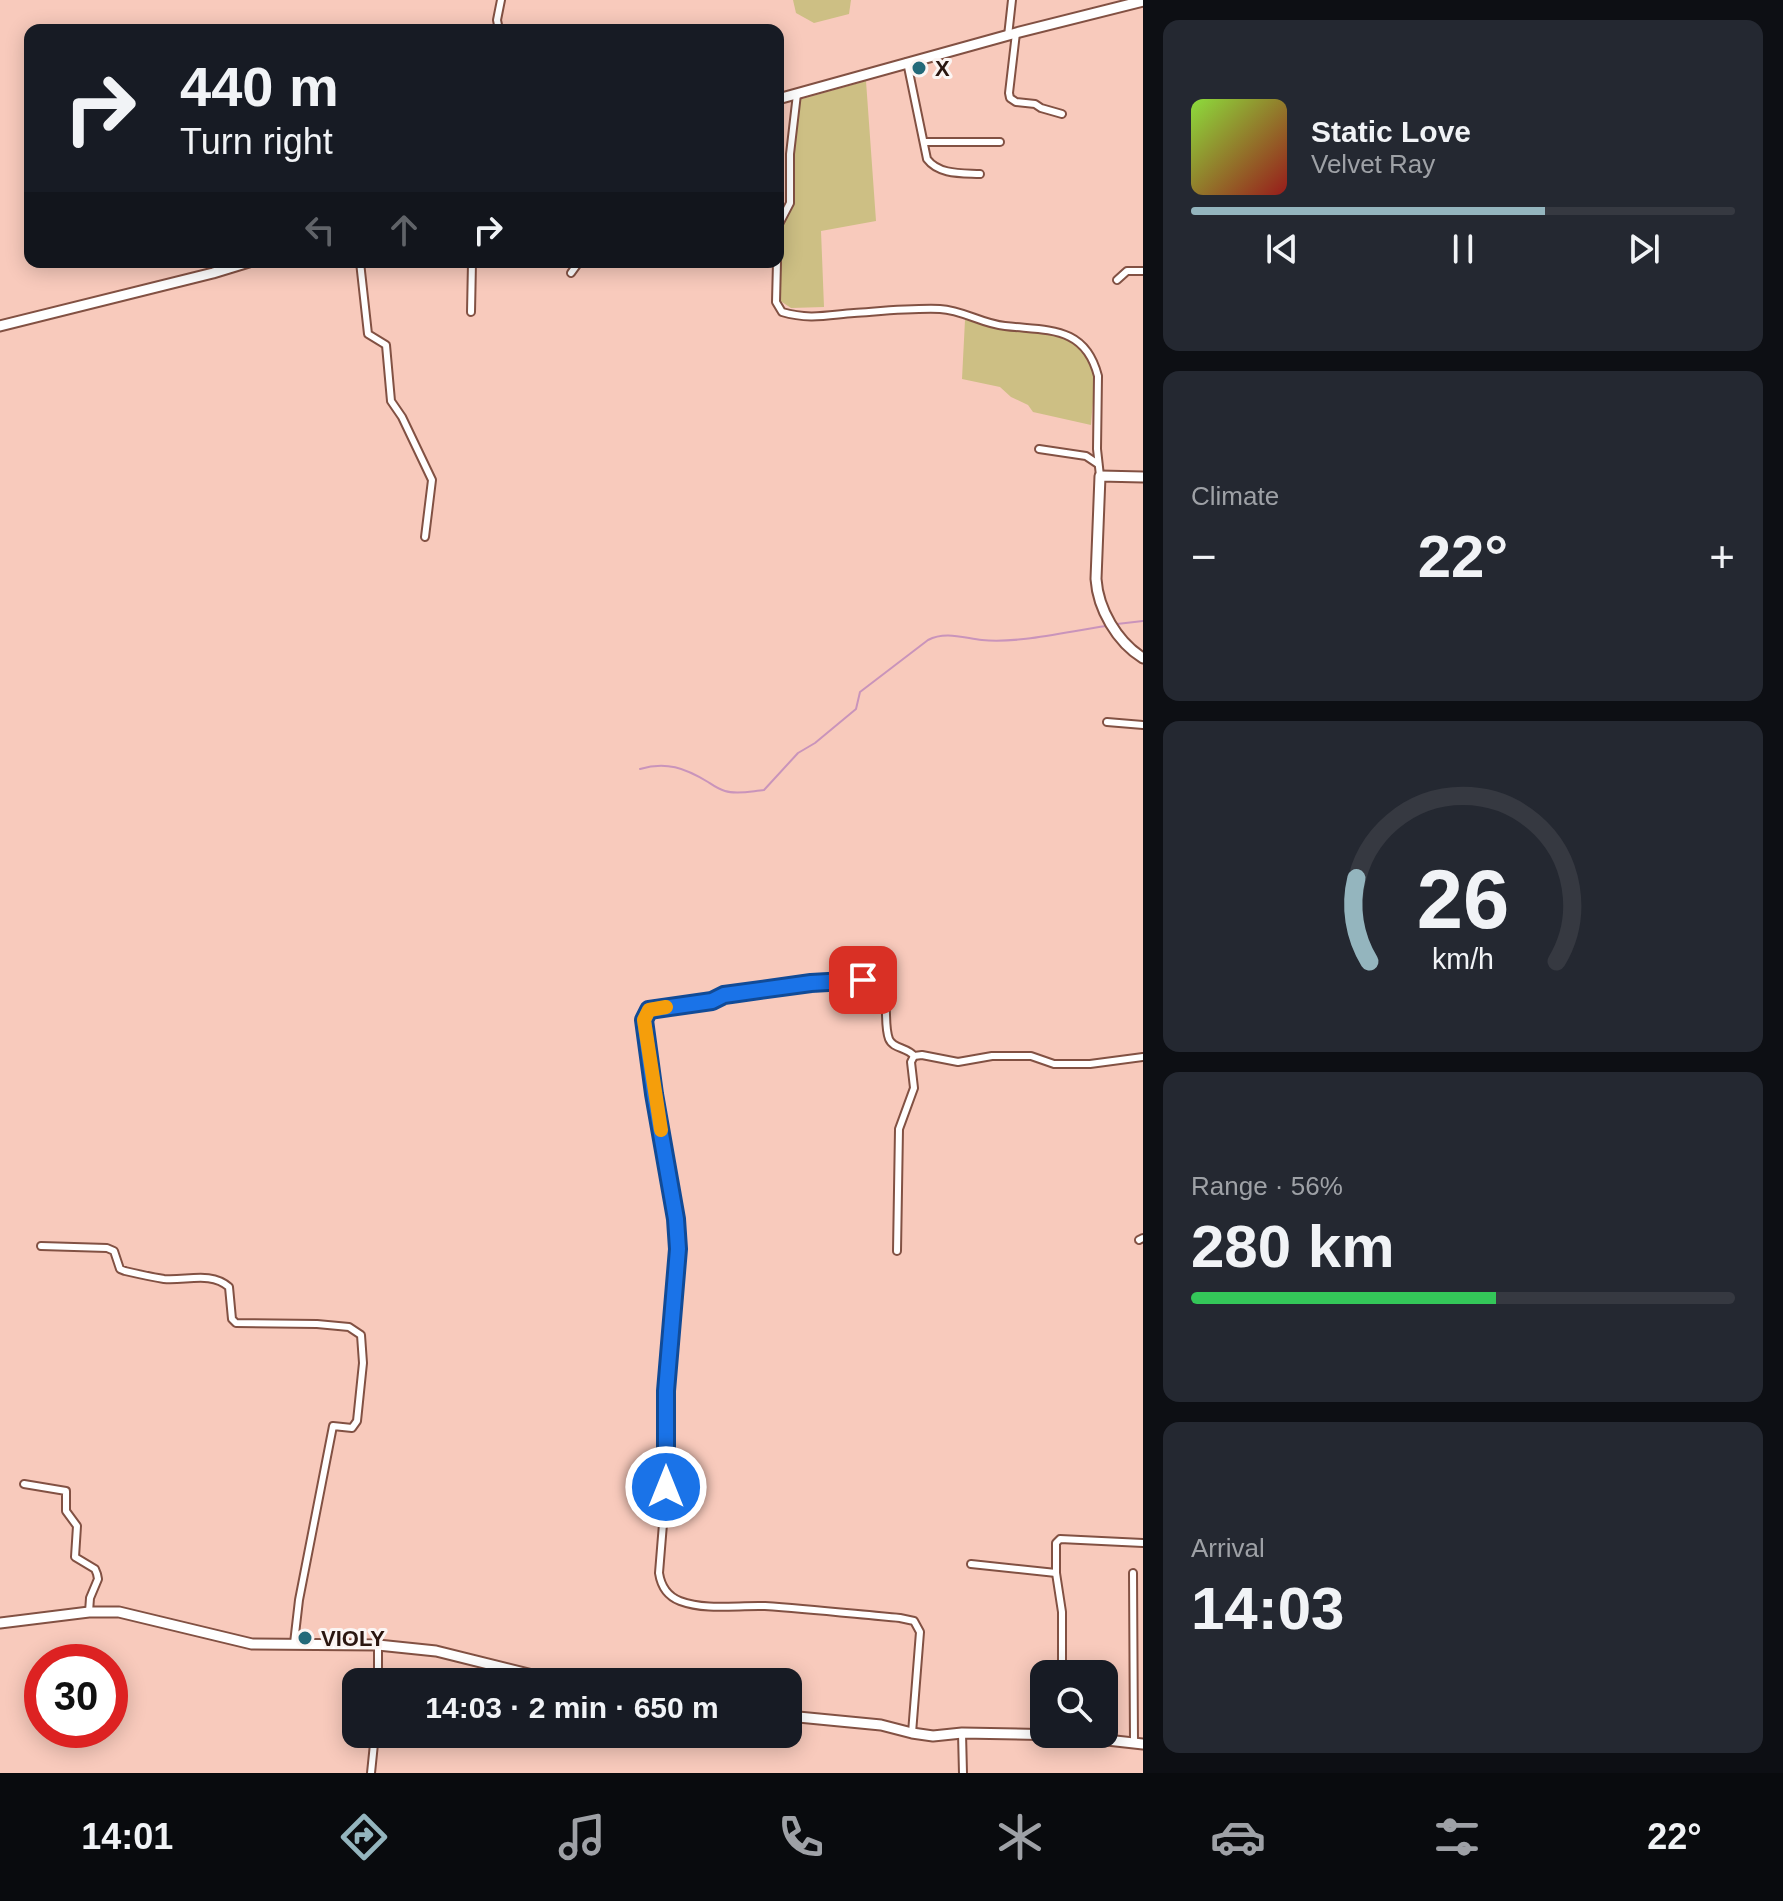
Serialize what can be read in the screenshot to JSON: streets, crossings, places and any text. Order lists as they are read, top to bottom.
{
  "places": ["X", "VIOLY"],
  "page": {
    "turn": ["440 m", "Turn right"],
    "song": ["Static Love", "Velvet Ray"],
    "tile": [
      "Climate",
      ["Range · 56%", "280 km"],
      ["Arrival", "14:03"]
    ],
    "heat": ["−", "22°", "+"],
    "limit": "30",
    "trip": "14:03 · 2 min · 650 m",
    "tabs": ["14:01", "22°"],
    "gauge": ["26", "km/h"]
  }
}
